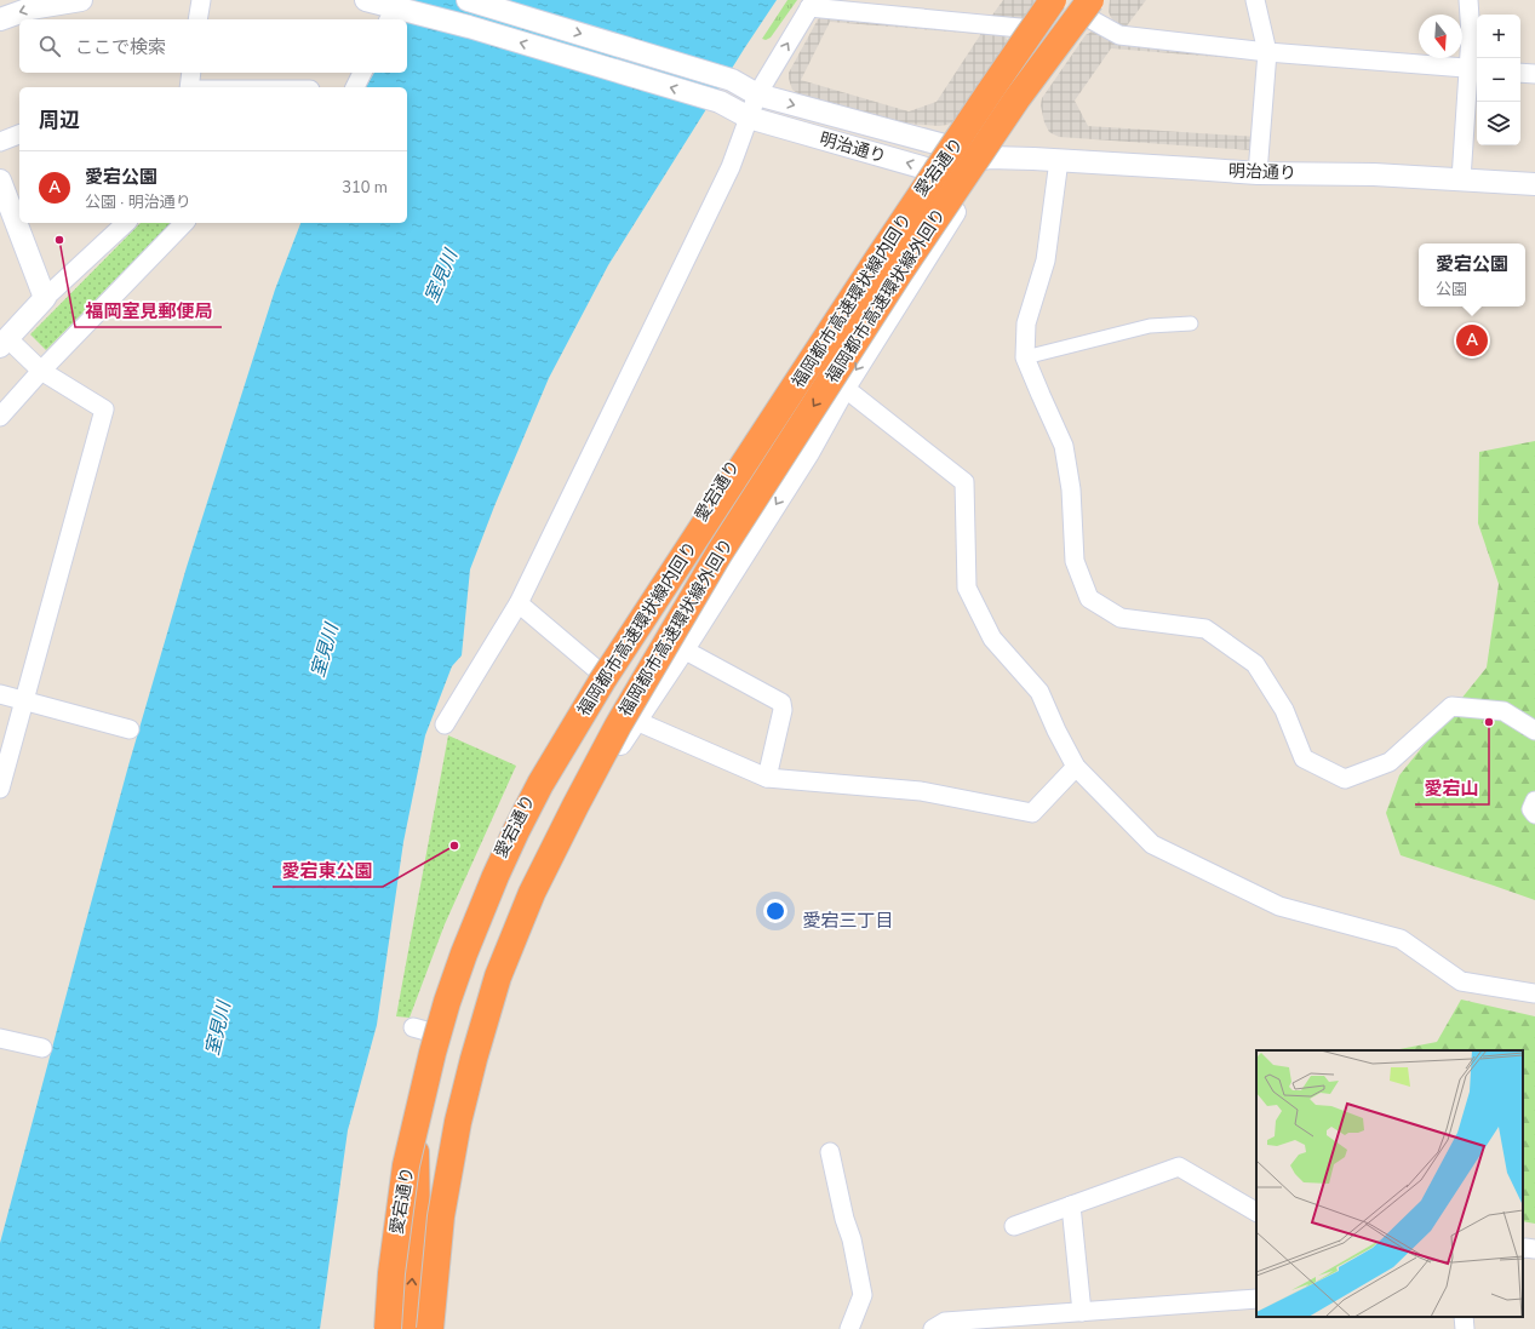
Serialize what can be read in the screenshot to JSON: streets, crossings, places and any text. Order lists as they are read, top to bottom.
{
  "streets": {
    "highway": ["福岡都市高速環状線外回り", "福岡都市高速環状線内回り"],
    "street": ["明治通り", "愛宕通り"]
  },
  "crossings": [
    ["明治通り", "愛宕通り"],
    ["愛宕通り", "福岡都市高速環状線外回り"],
    ["愛宕通り", "福岡都市高速環状線内回り"]
  ],
  "one_way": ["福岡都市高速環状線外回り"],
  "districts": ["愛宕三丁目"],
  "water": ["室見川"],
  "places": ["福岡室見郵便局", "愛宕山", "愛宕東公園"],
  "north": "bottom",
  "page": {
    "map_buttons": ["+", "−"],
    "search": "ここで検索",
    "heading": "周辺",
    "list": [
      {
        "mark": "A",
        "name": "愛宕公園",
        "note": "公園 · 明治通り",
        "value": "310 m"
      }
    ],
    "popup": ["愛宕公園", "公園"],
    "pins": "A"
  }
}
